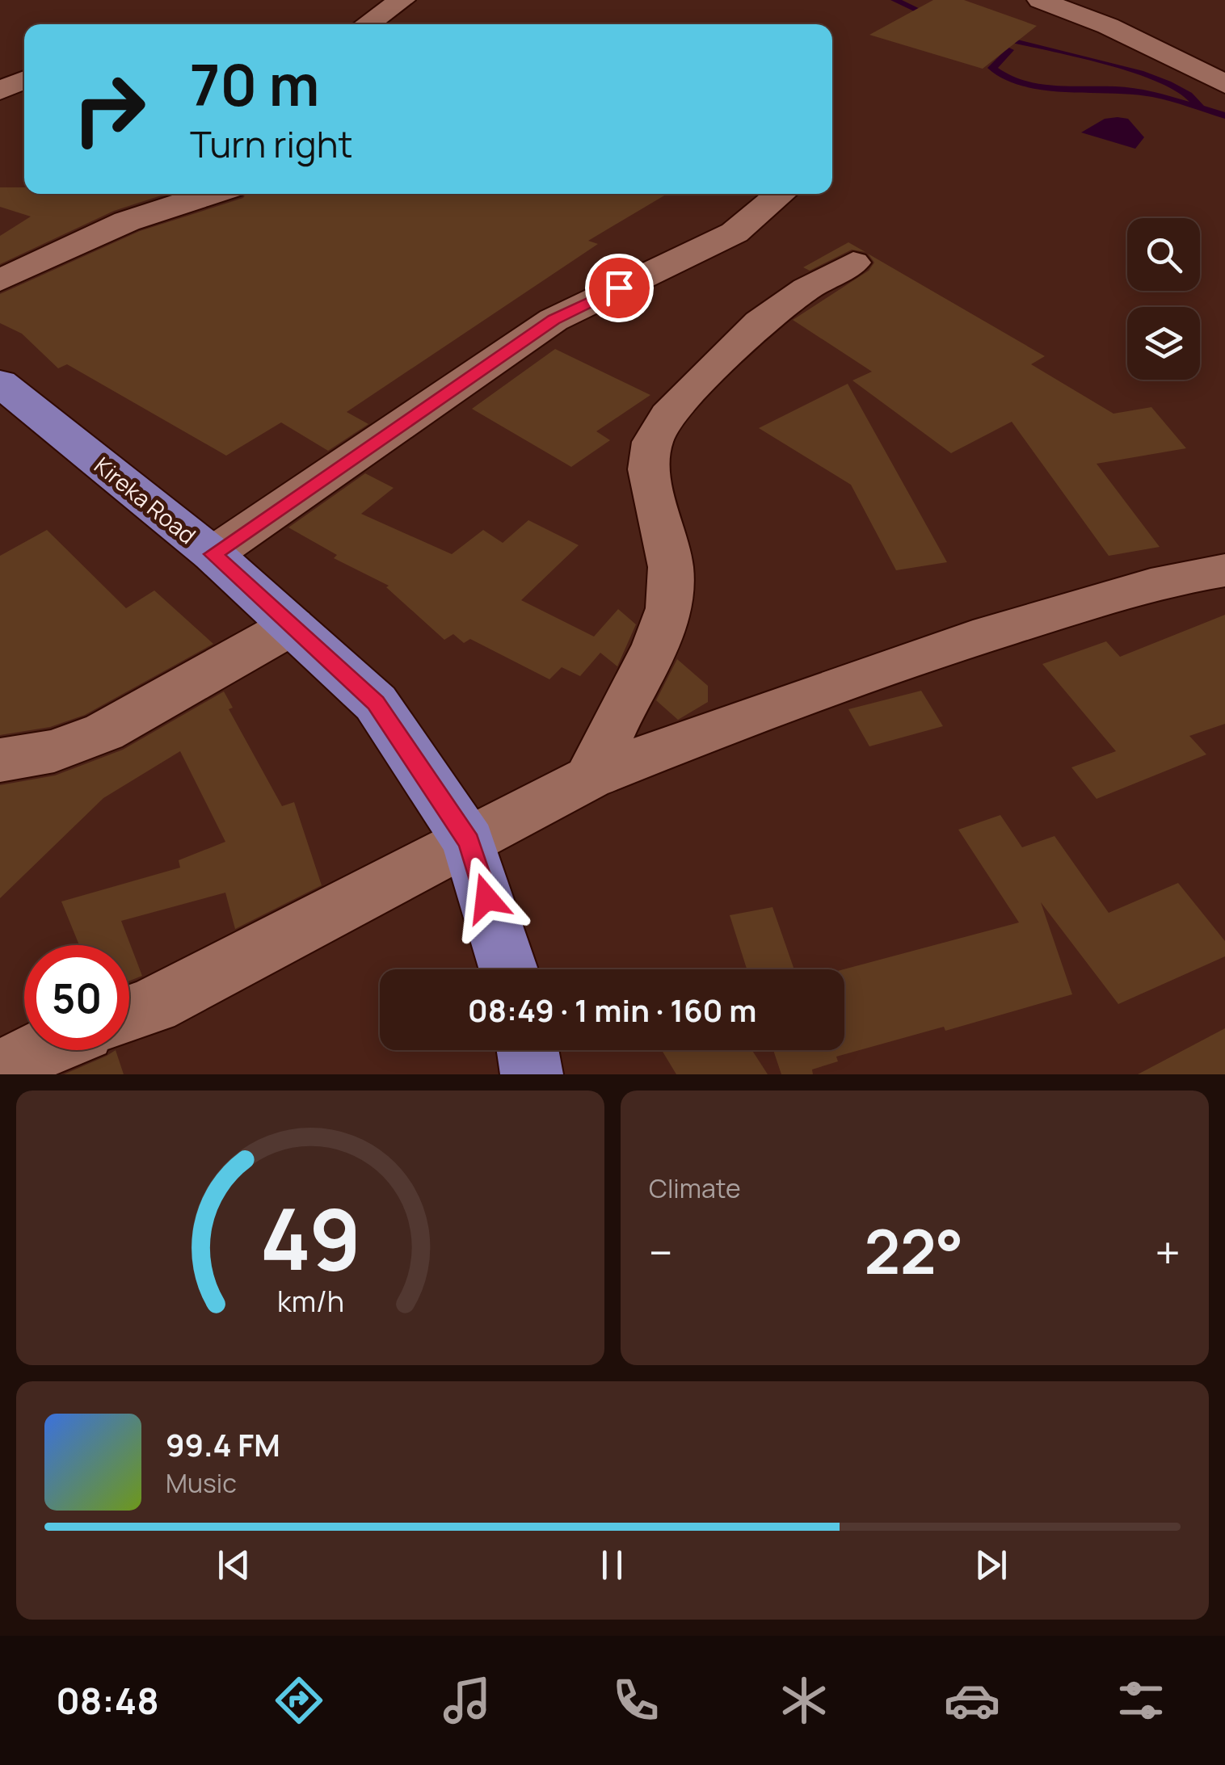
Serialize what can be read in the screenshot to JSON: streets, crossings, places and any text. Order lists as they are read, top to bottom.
{
  "streets": {
    "main road": ["Kireka Road"]
  },
  "page": {
    "turn": ["70 m", "Turn right"],
    "limit": "50",
    "trip": "08:49 · 1 min · 160 m",
    "tile": "Climate",
    "heat": ["−", "22°", "+"],
    "song": ["99.4 FM", "Music"],
    "tabs": "08:48",
    "gauge": ["49", "km/h"]
  }
}
